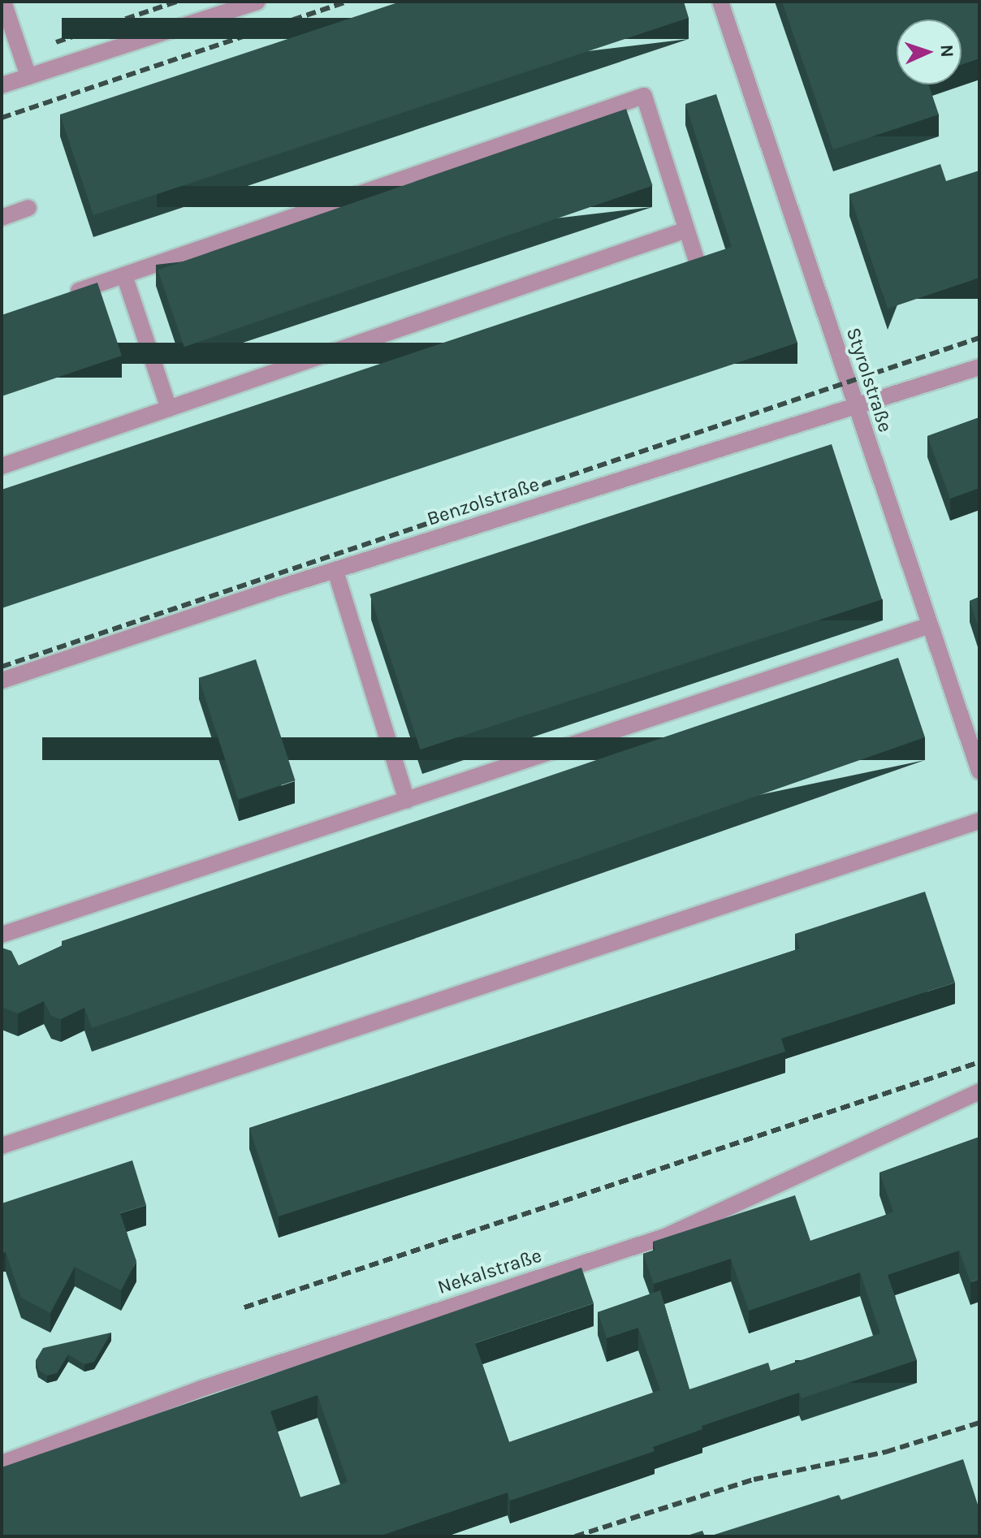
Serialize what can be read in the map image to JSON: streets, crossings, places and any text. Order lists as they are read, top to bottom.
{
  "streets": {
    "street": ["Styrolstraße", "Benzolstraße", "Nekalstraße"]
  },
  "crossings": [
    ["Styrolstraße", "Benzolstraße"]
  ],
  "north": "right"
}
